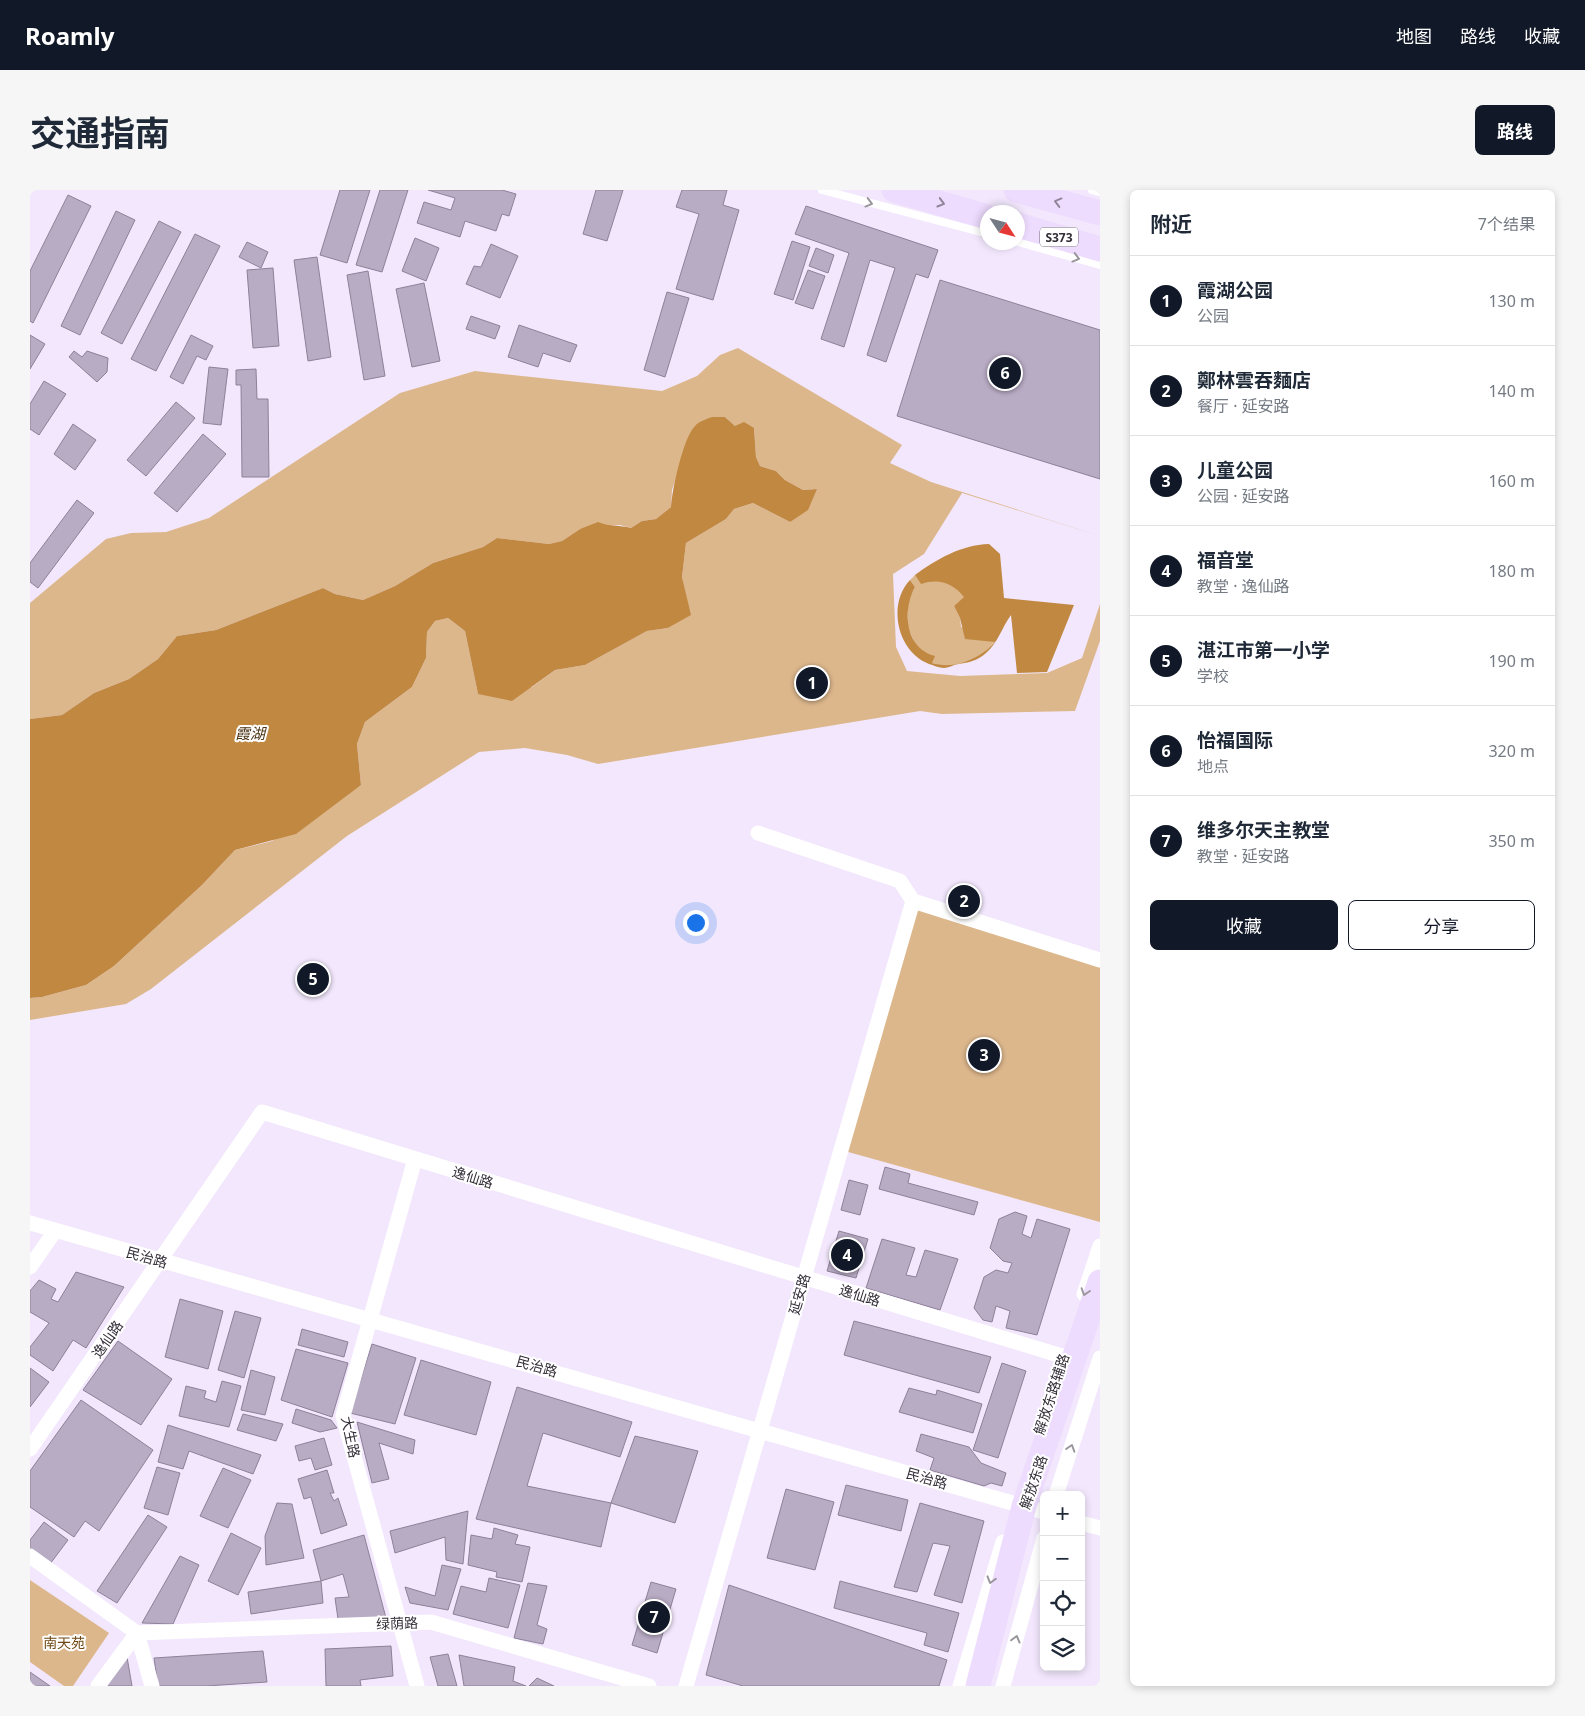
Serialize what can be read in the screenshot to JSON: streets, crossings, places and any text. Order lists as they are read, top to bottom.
{
  "streets": {
    "main road": ["S373", "解放东路"],
    "street": [
      "逸仙路",
      "民治路",
      "延安路",
      "解放东路辅路",
      "大生路",
      "绿荫路"
    ]
  },
  "crossings": [
    ["逸仙路", "民治路"],
    ["逸仙路", "延安路"],
    ["逸仙路", "大生路"],
    ["逸仙路", "解放东路"],
    ["民治路", "延安路"],
    ["民治路", "大生路"],
    ["民治路", "解放东路"],
    ["大生路", "绿荫路"]
  ],
  "water": ["霞湖"],
  "parks": ["南天苑"],
  "north": "bottom right",
  "page": {
    "header": "Roamly",
    "nav": ["地图", "路线", "收藏"],
    "title": "交通指南",
    "buttons": [
      "路线",
      ["收藏", "分享"]
    ],
    "heading": ["附近", "7个结果"],
    "list": [
      {
        "mark": "1",
        "name": "霞湖公园",
        "note": "公园",
        "value": "130 m"
      },
      {
        "mark": "2",
        "name": "鄭林雲吞麵店",
        "note": "餐厅 · 延安路",
        "value": "140 m"
      },
      {
        "mark": "3",
        "name": "儿童公园",
        "note": "公园 · 延安路",
        "value": "160 m"
      },
      {
        "mark": "4",
        "name": "福音堂",
        "note": "教堂 · 逸仙路",
        "value": "180 m"
      },
      {
        "mark": "5",
        "name": "湛江市第一小学",
        "note": "学校",
        "value": "190 m"
      },
      {
        "mark": "6",
        "name": "怡福国际",
        "note": "地点",
        "value": "320 m"
      },
      {
        "mark": "7",
        "name": "维多尔天主教堂",
        "note": "教堂 · 延安路",
        "value": "350 m"
      }
    ],
    "pins": [
      "6",
      "1",
      "2",
      "5",
      "3",
      "4",
      "7"
    ],
    "map_buttons": ["+", "−"]
  }
}
